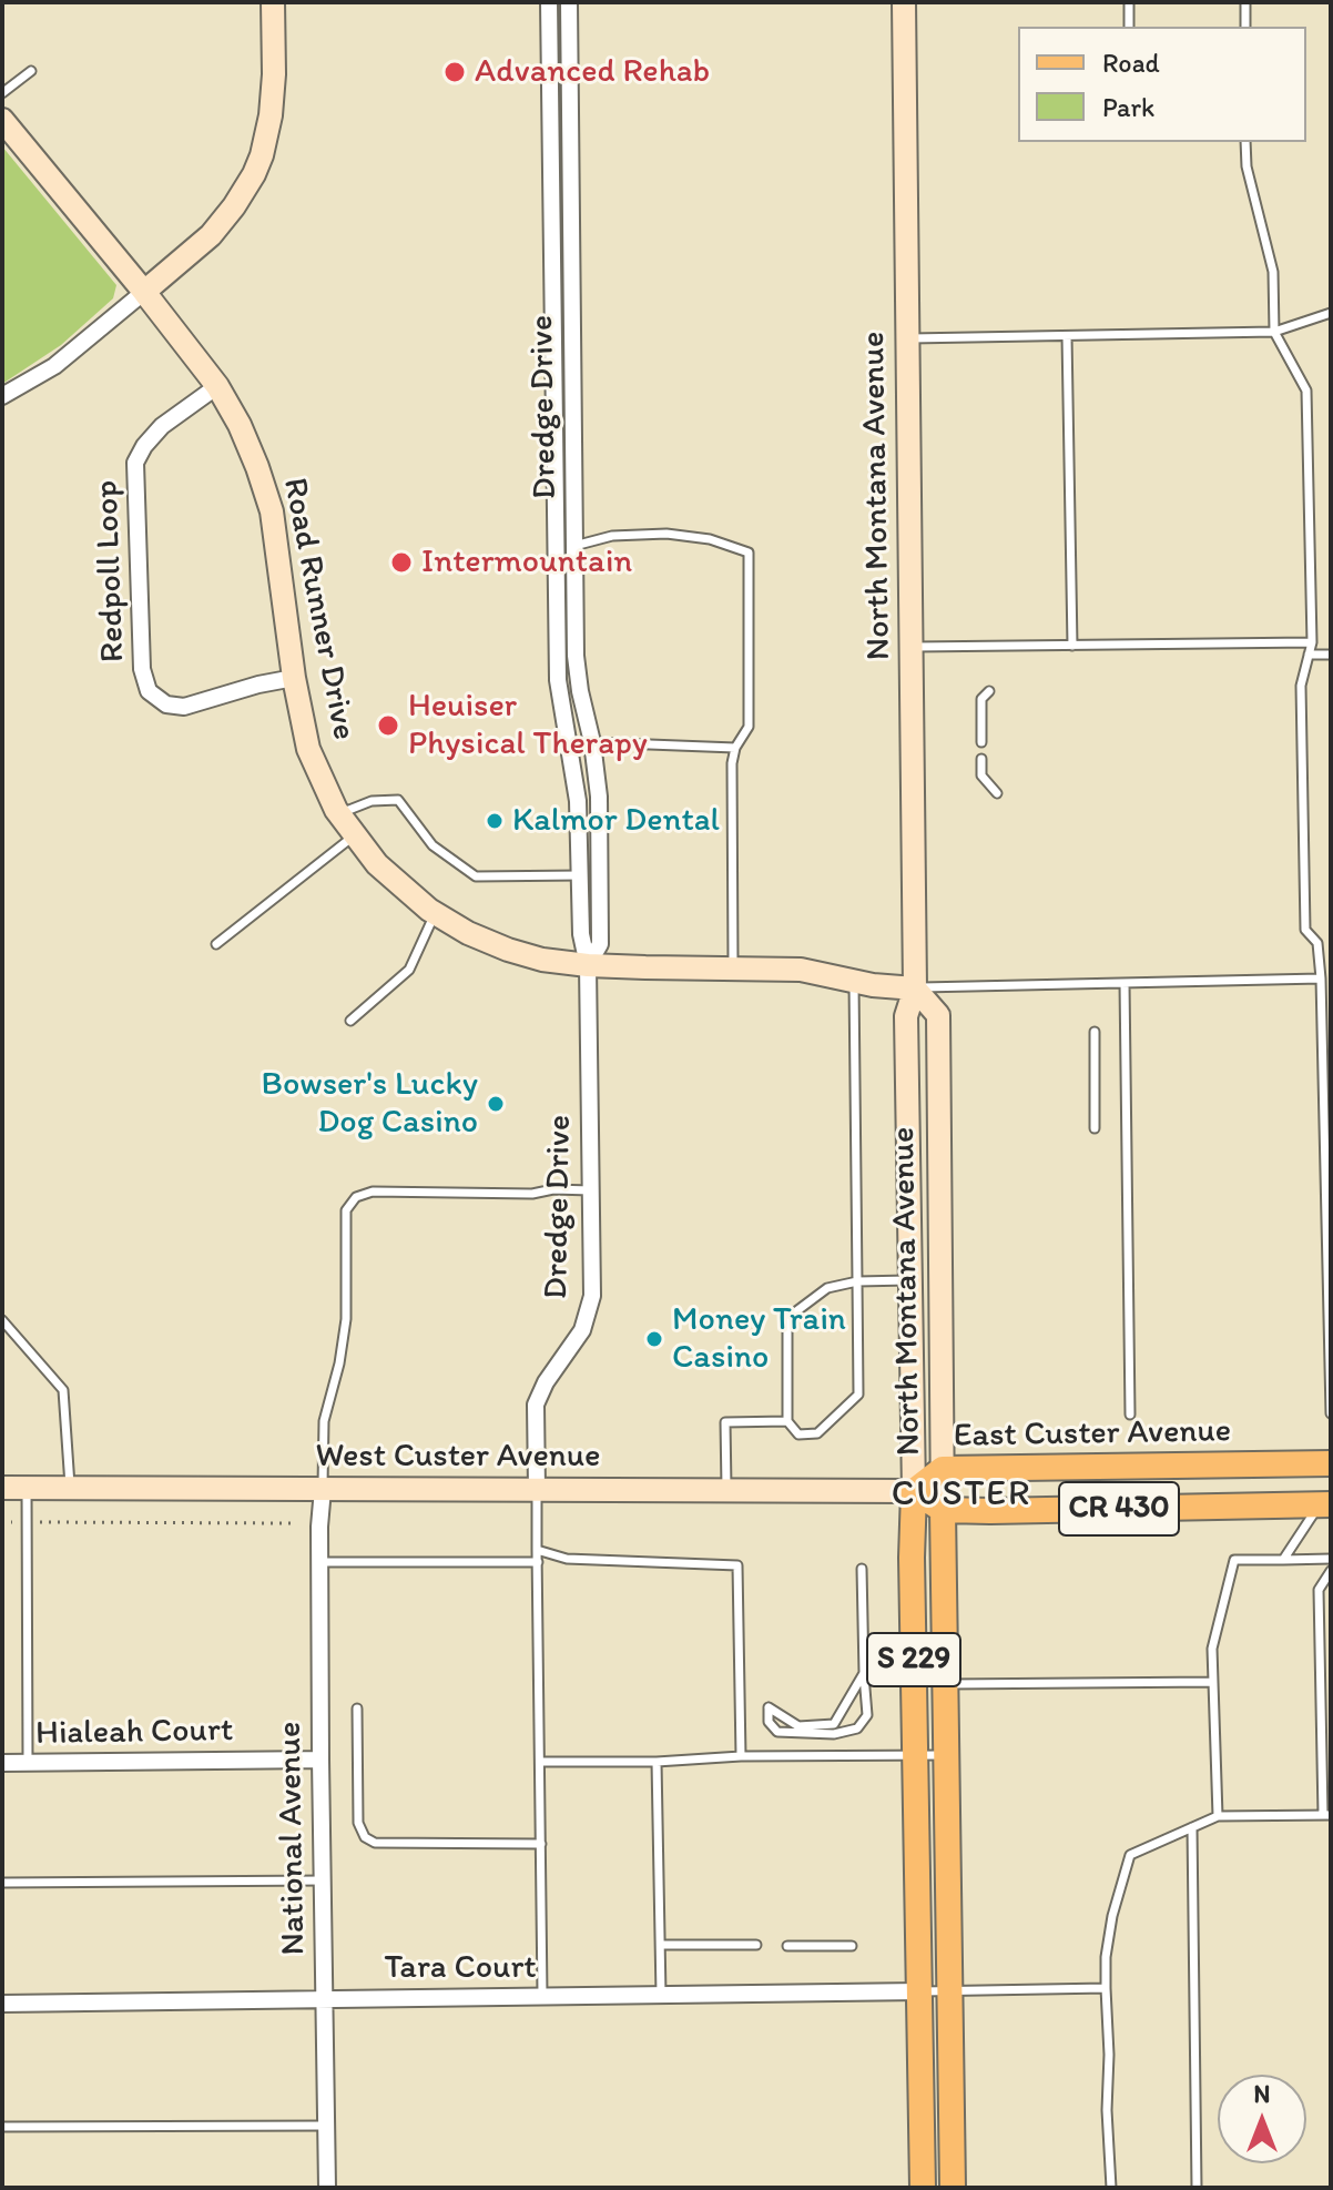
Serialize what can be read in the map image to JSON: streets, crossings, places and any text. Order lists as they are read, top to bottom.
{
  "streets": {
    "main road": [
      "North Montana Avenue",
      "Road Runner Drive",
      "East Custer Avenue",
      "West Custer Avenue",
      "CR 430",
      "S 229"
    ],
    "street": [
      "Dredge Drive",
      "Redpoll Loop",
      "Hialeah Court",
      "National Avenue",
      "Tara Court"
    ]
  },
  "crossings": [
    ["Dredge Drive", "Road Runner Drive"],
    ["Dredge Drive", "West Custer Avenue"],
    ["North Montana Avenue", "Road Runner Drive"],
    ["North Montana Avenue", "East Custer Avenue"],
    ["North Montana Avenue", "West Custer Avenue"],
    ["North Montana Avenue", "CR 430"],
    ["North Montana Avenue", "Tara Court"],
    ["Redpoll Loop", "Road Runner Drive"],
    ["East Custer Avenue", "West Custer Avenue"],
    ["West Custer Avenue", "National Avenue"],
    ["Hialeah Court", "National Avenue"],
    ["National Avenue", "Tara Court"]
  ],
  "districts": ["CUSTER"],
  "places": [
    "Advanced Rehab",
    "Intermountain",
    "Heuiser Physical Therapy",
    "Kalmor Dental",
    "Bowser's Lucky Dog Casino",
    "Money Train Casino"
  ],
  "legend": ["Road", "Park"],
  "north": "top"
}
